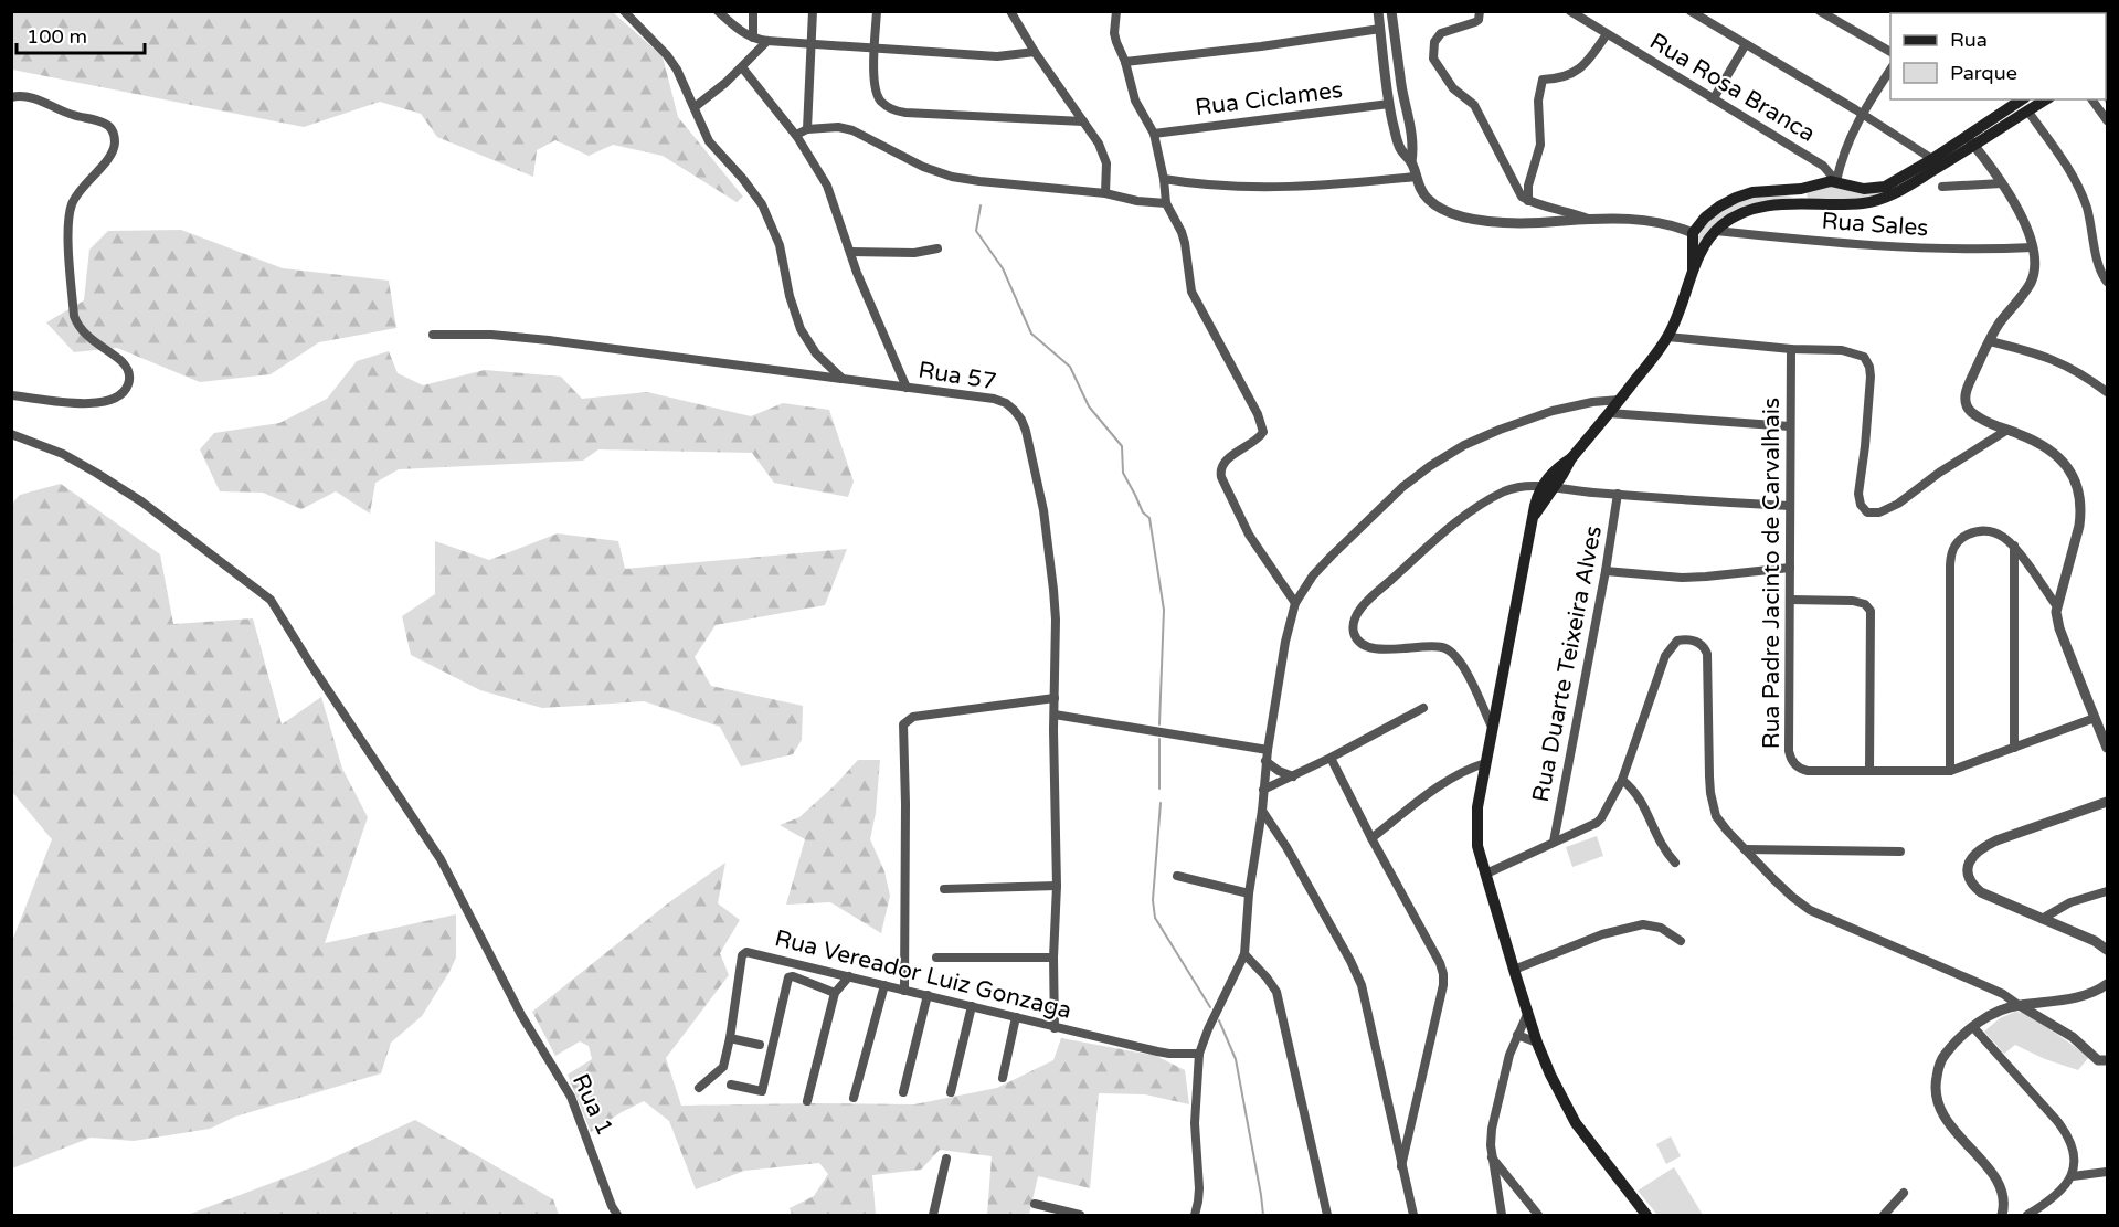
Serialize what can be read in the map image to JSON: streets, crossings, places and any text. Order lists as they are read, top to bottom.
{
  "streets": {
    "street": [
      "Rua Rosa Branca",
      "Rua Ciclames",
      "Rua Sales",
      "Rua 57",
      "Rua Padre Jacinto de Carvalhais",
      "Rua Duarte Teixeira Alves",
      "Rua Vereador Luiz Gonzaga",
      "Rua 1"
    ]
  },
  "crossings": [
    ["Rua 57", "Rua Vereador Luiz Gonzaga"]
  ],
  "legend": ["Rua", "Parque"],
  "scale_bar": "100 m"
}
